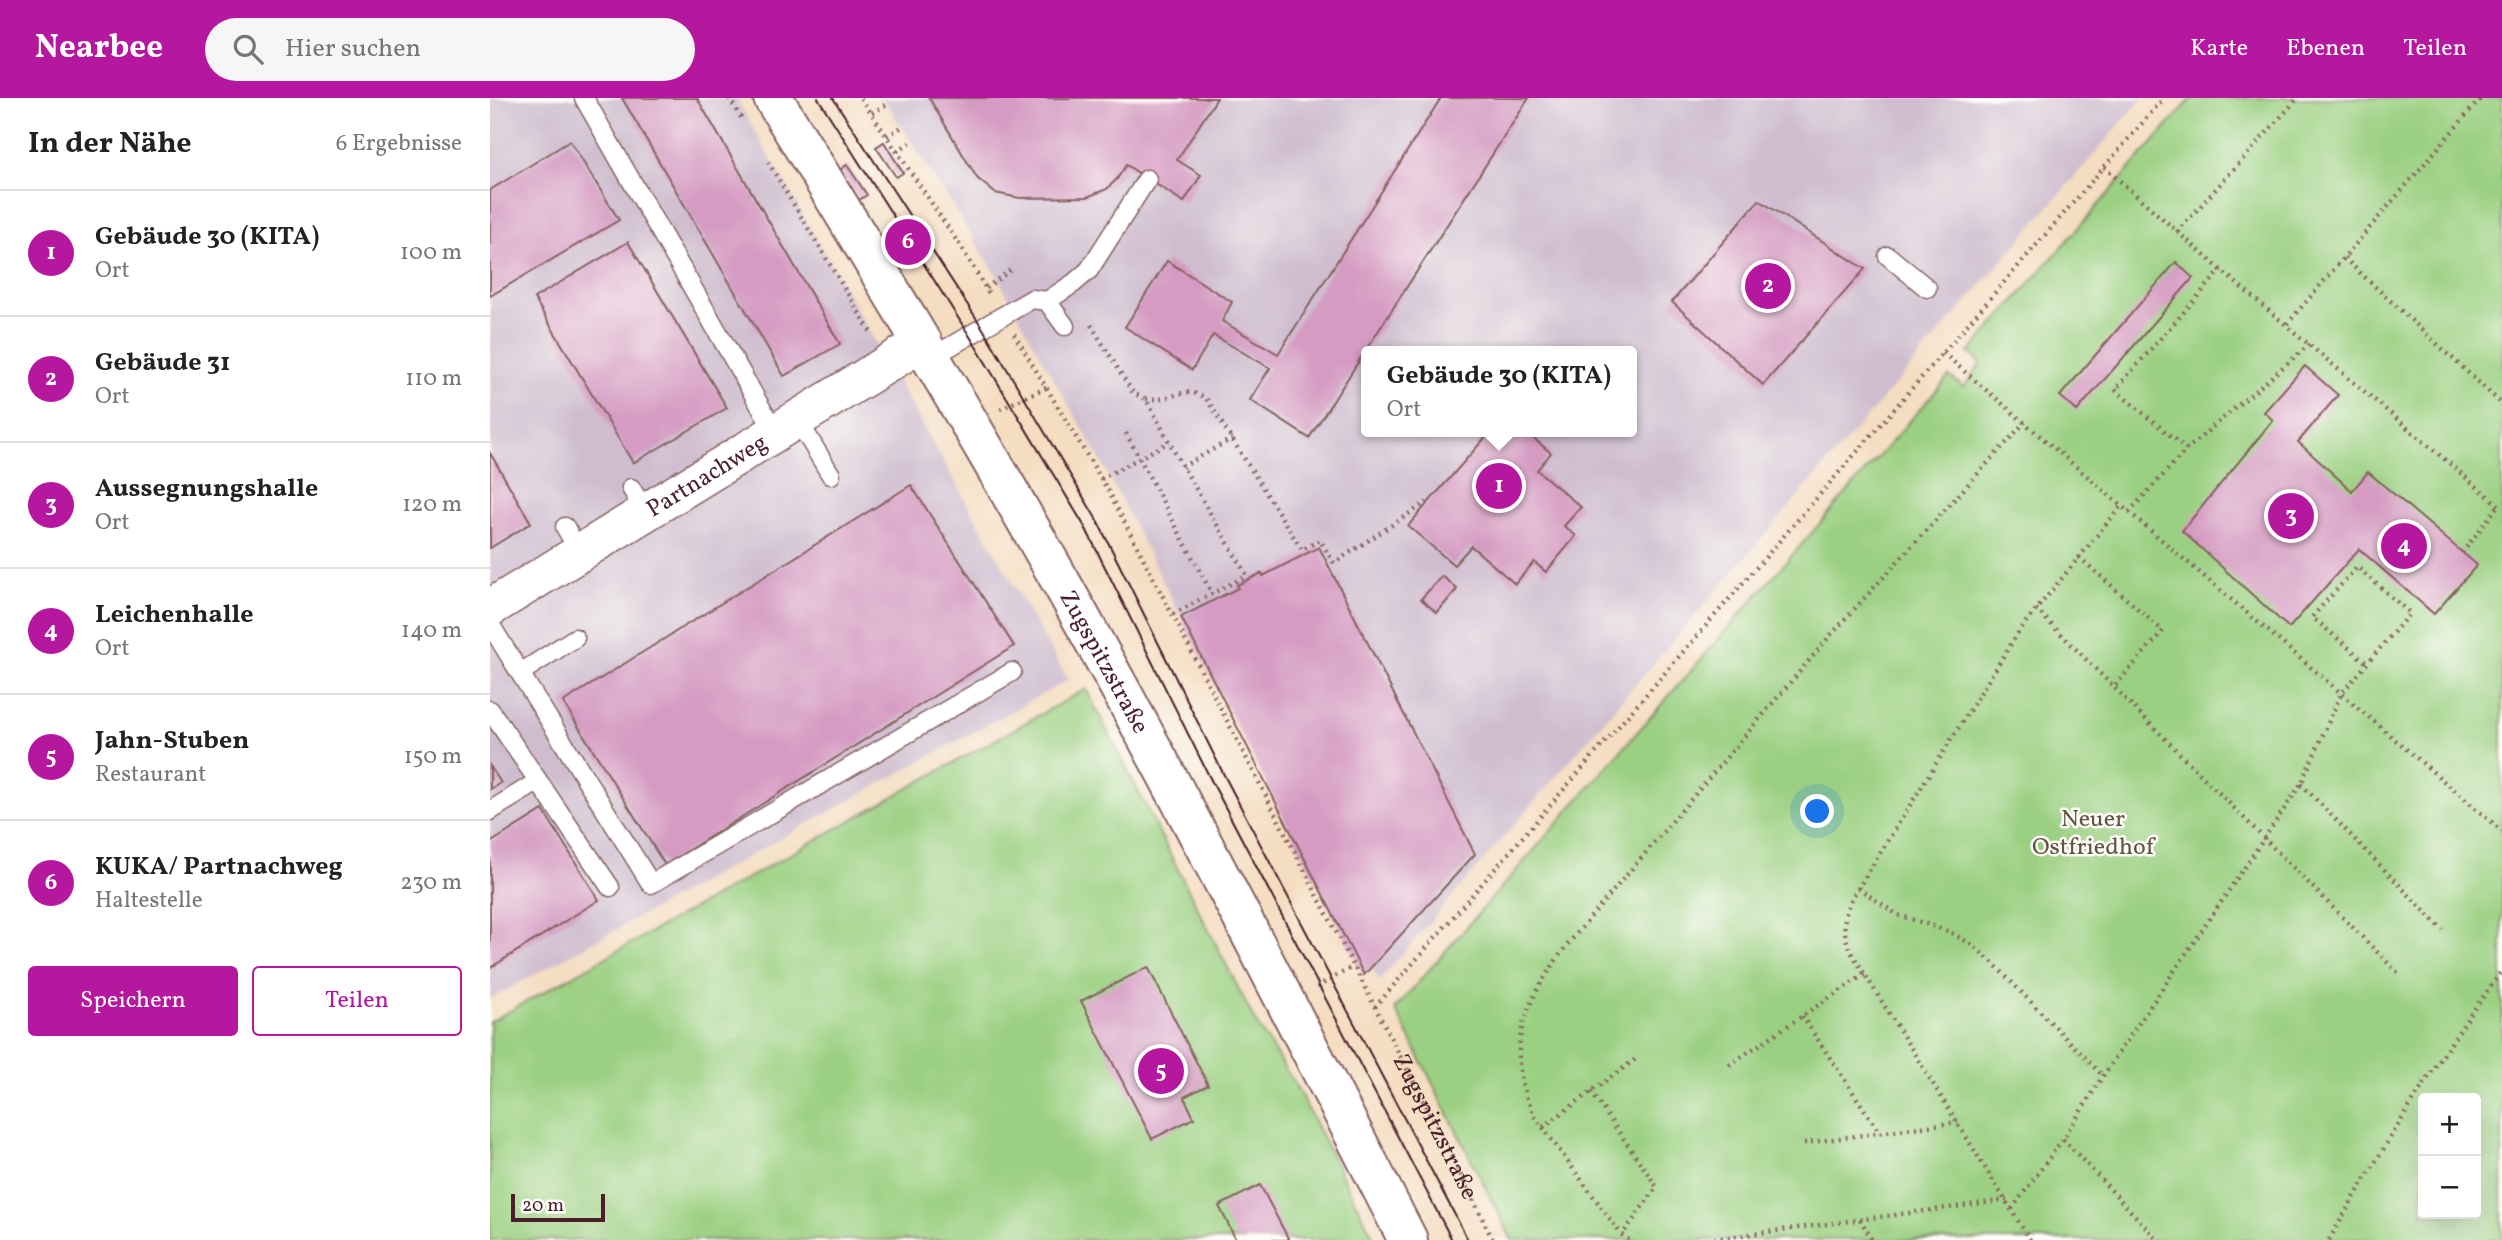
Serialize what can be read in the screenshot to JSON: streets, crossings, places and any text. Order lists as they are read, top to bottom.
{
  "streets": {
    "street": ["Partnachweg", "Zugspitzstraße"]
  },
  "crossings": [
    ["Partnachweg", "Zugspitzstraße"]
  ],
  "parks": ["Neuer Ostfriedhof"],
  "scale_bar": "20 m",
  "page": {
    "header": "Nearbee",
    "search": "Hier suchen",
    "nav": ["Karte", "Ebenen", "Teilen"],
    "heading": ["In der Nähe", "6 Ergebnisse"],
    "list": [
      {
        "mark": "1",
        "name": "Gebäude 30 (KITA)",
        "note": "Ort",
        "value": "100 m"
      },
      {
        "mark": "2",
        "name": "Gebäude 31",
        "note": "Ort",
        "value": "110 m"
      },
      {
        "mark": "3",
        "name": "Aussegnungshalle",
        "note": "Ort",
        "value": "120 m"
      },
      {
        "mark": "4",
        "name": "Leichenhalle",
        "note": "Ort",
        "value": "140 m"
      },
      {
        "mark": "5",
        "name": "Jahn-Stuben",
        "note": "Restaurant",
        "value": "150 m"
      },
      {
        "mark": "6",
        "name": "KUKA/ Partnachweg",
        "note": "Haltestelle",
        "value": "230 m"
      }
    ],
    "pins": [
      "6",
      "2",
      "1",
      "3",
      "4",
      "5"
    ],
    "popup": ["Gebäude 30 (KITA)", "Ort"],
    "buttons": ["Speichern", "Teilen"],
    "map_buttons": ["+", "−"],
    "scale": "20 m"
  }
}
